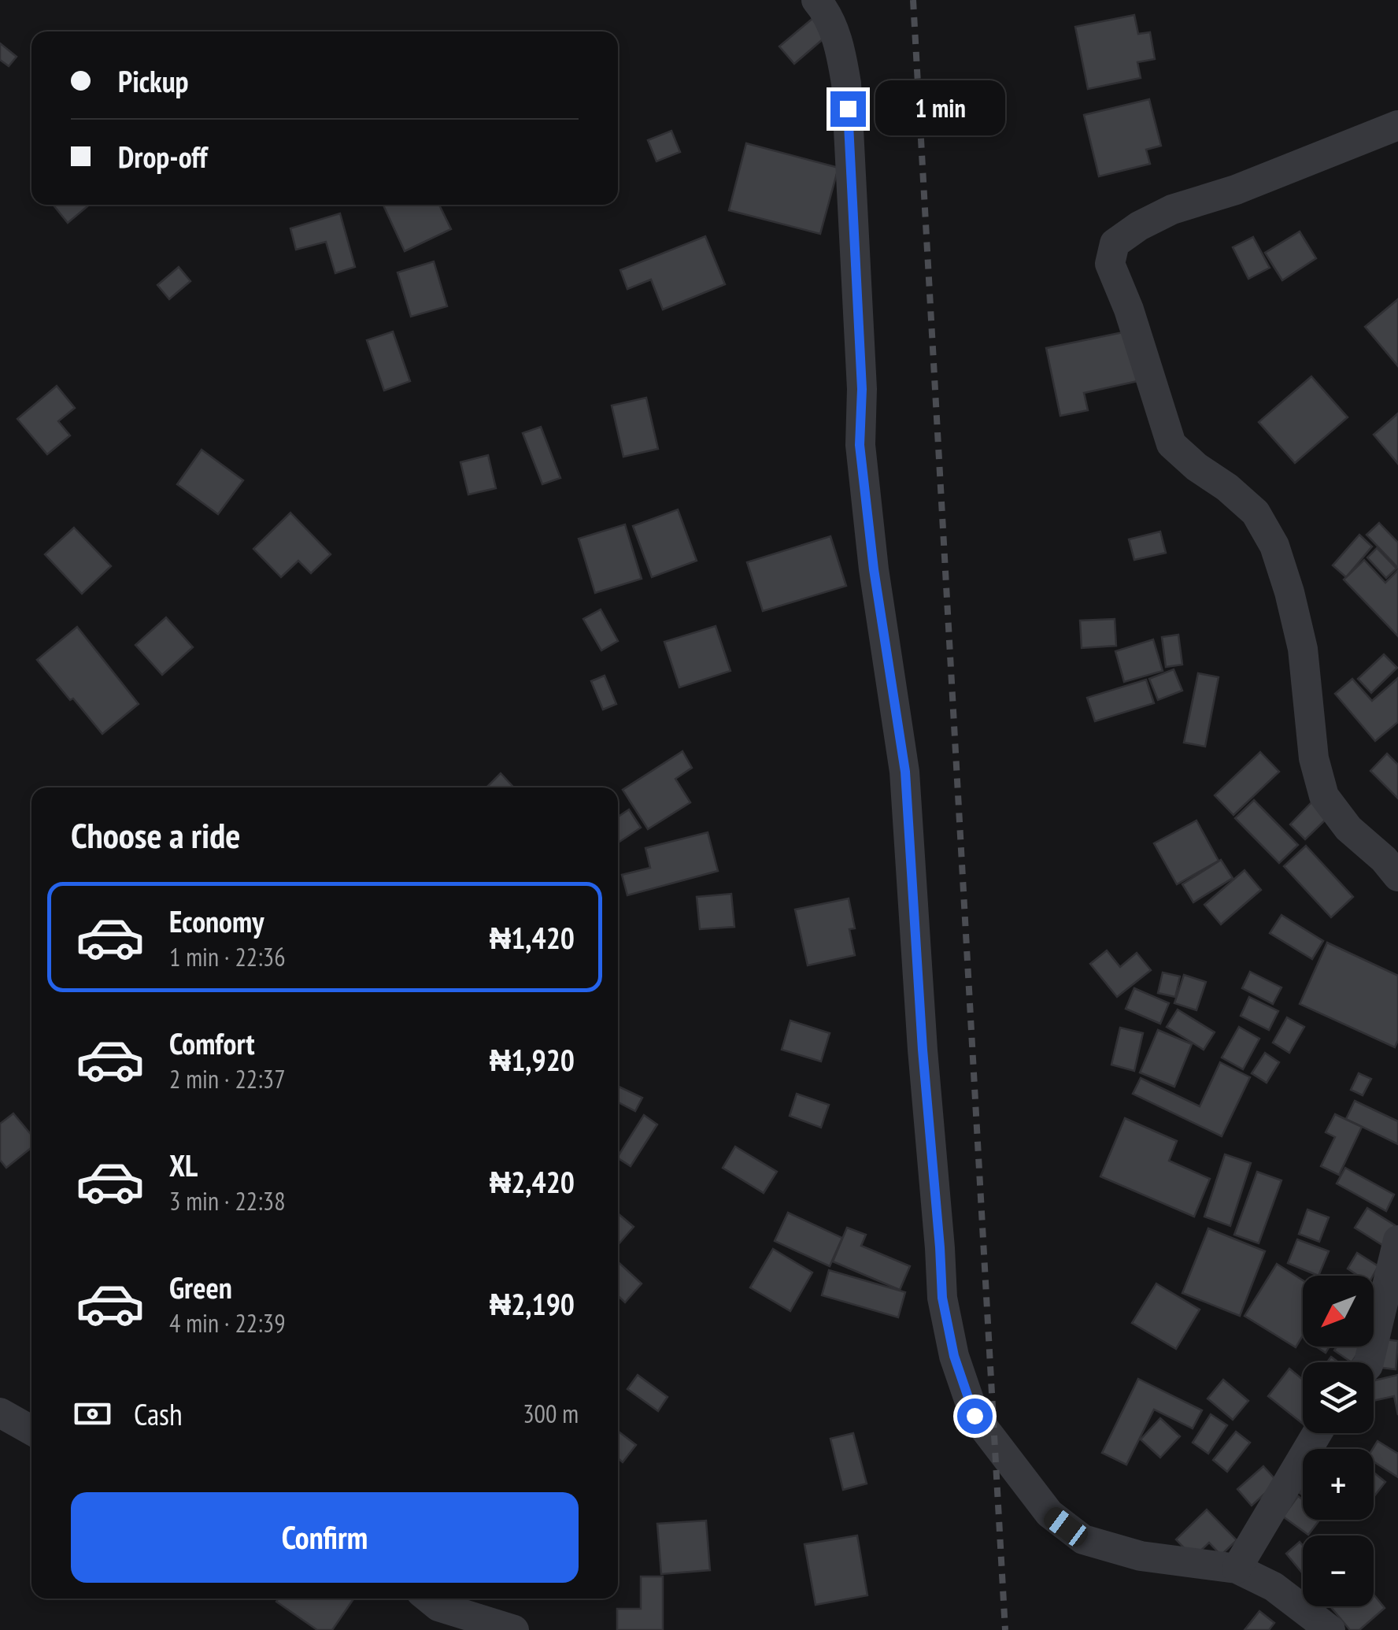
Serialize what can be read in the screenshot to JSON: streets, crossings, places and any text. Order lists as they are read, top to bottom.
{
  "north": "bottom left",
  "page": {
    "banner": ["Pickup", "Drop-off"],
    "bubble": "1 min",
    "heading": "Choose a ride",
    "list": [
      {
        "name": "Economy",
        "note": "1 min · 22:36",
        "value": "₦1,420"
      },
      {
        "name": "Comfort",
        "note": "2 min · 22:37",
        "value": "₦1,920"
      },
      {
        "name": "XL",
        "note": "3 min · 22:38",
        "value": "₦2,420"
      },
      {
        "name": "Green",
        "note": "4 min · 22:39",
        "value": "₦2,190"
      }
    ],
    "map_buttons": ["+", "−"],
    "pay": ["Cash", "300 m"],
    "buttons": "Confirm"
  }
}
